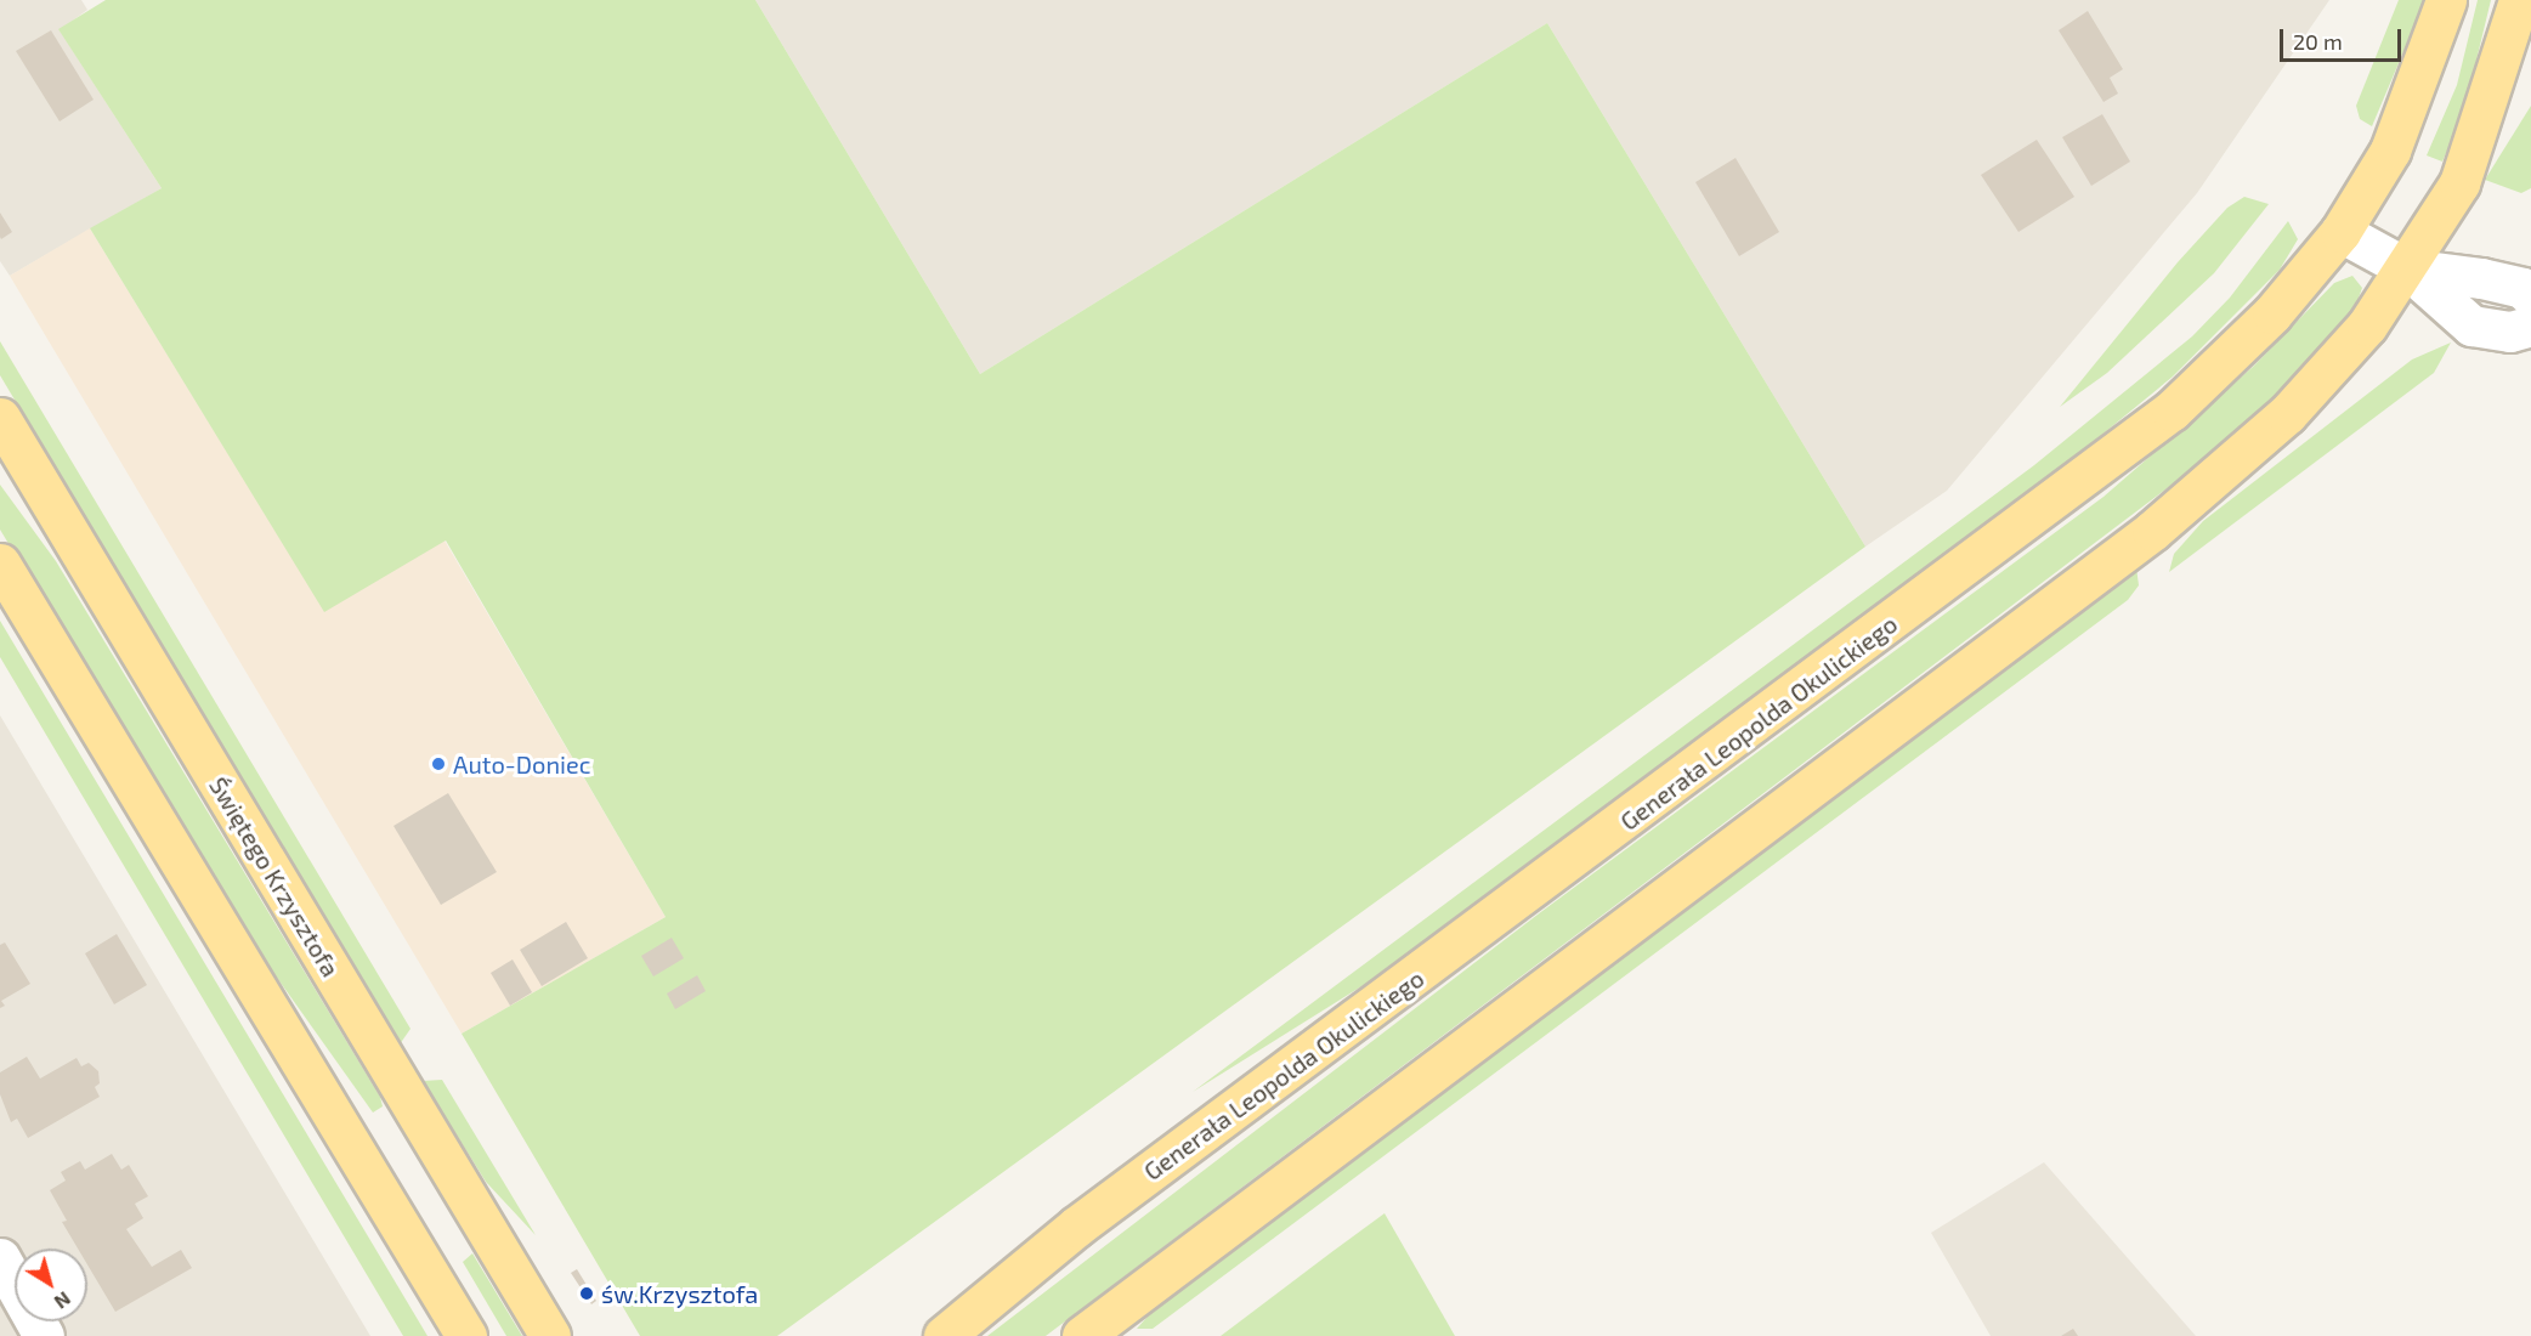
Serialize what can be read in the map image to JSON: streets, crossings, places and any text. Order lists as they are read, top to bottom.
{
  "streets": {
    "main road": ["Generała Leopolda Okulickiego", "Świętego Krzysztofa"]
  },
  "places": ["Auto-Doniec", "św.Krzysztofa"],
  "scale_bar": "20 m",
  "north": "bottom right"
}
